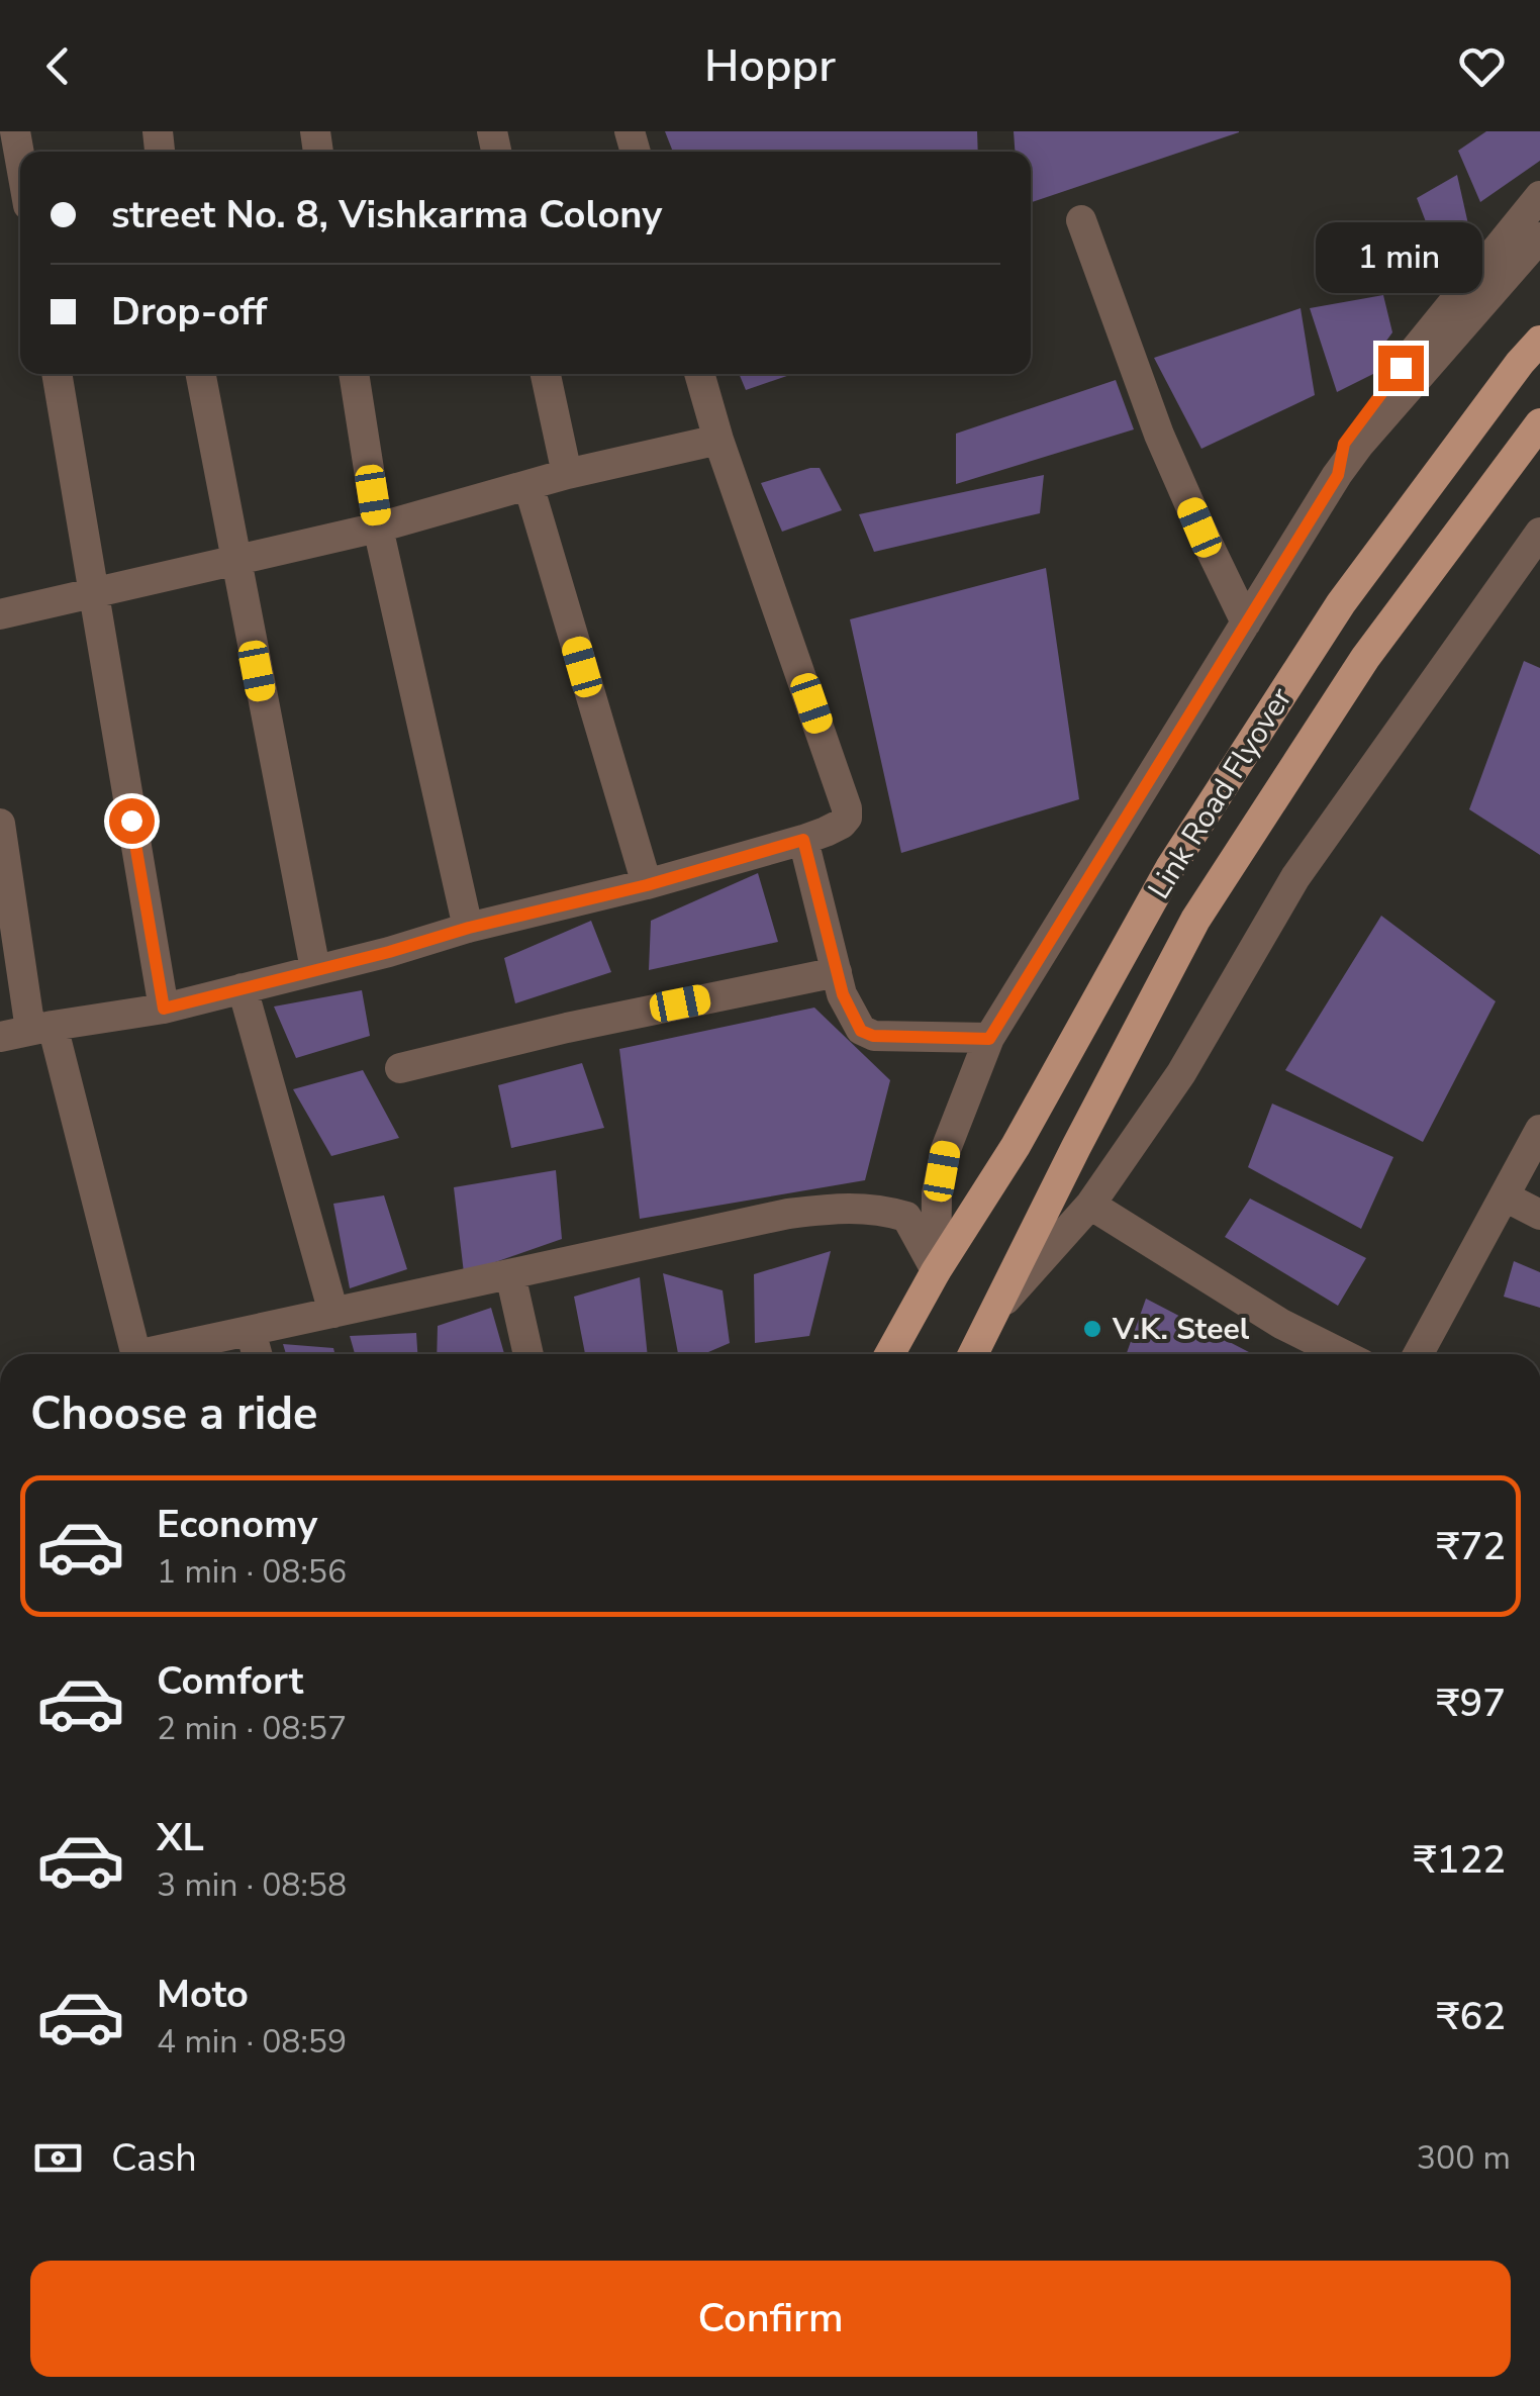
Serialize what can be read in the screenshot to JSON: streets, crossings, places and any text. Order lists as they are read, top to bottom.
{
  "streets": {
    "main road": ["Link Road Flyover"]
  },
  "places": ["V.K. Steel"],
  "page": {
    "header": "Hoppr",
    "banner": ["street No. 8, Vishkarma Colony", "Drop-off"],
    "bubble": "1 min",
    "heading": "Choose a ride",
    "list": [
      {
        "name": "Economy",
        "note": "1 min · 08:56",
        "value": "₹72"
      },
      {
        "name": "Comfort",
        "note": "2 min · 08:57",
        "value": "₹97"
      },
      {
        "name": "XL",
        "note": "3 min · 08:58",
        "value": "₹122"
      },
      {
        "name": "Moto",
        "note": "4 min · 08:59",
        "value": "₹62"
      }
    ],
    "pay": ["Cash", "300 m"],
    "buttons": "Confirm"
  }
}
